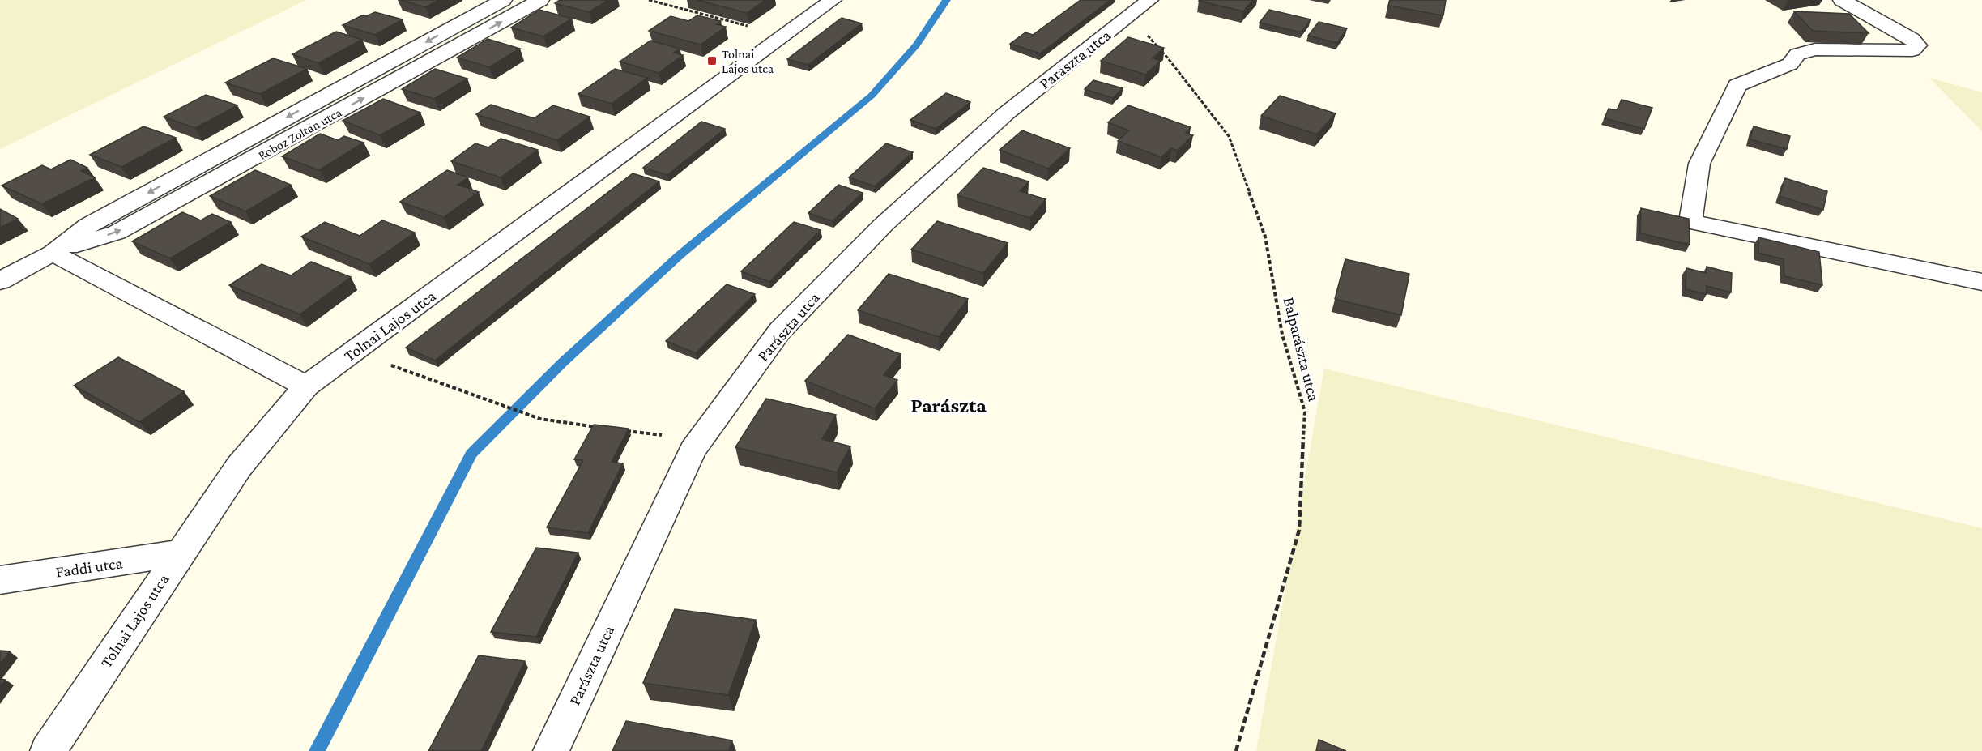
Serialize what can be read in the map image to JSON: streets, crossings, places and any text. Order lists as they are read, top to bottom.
{
  "streets": {
    "street": [
      "Parászta utca",
      "Roboz Zoltán utca",
      "Tolnai Lajos utca",
      "Faddi utca"
    ],
    "path": ["Balparászta utca"]
  },
  "crossings": [
    ["Parászta utca", "Balparászta utca"],
    ["Tolnai Lajos utca", "Faddi utca"]
  ],
  "districts": ["Parászta"],
  "places": {
    "transit": ["Tolnai Lajos utca"]
  }
}
